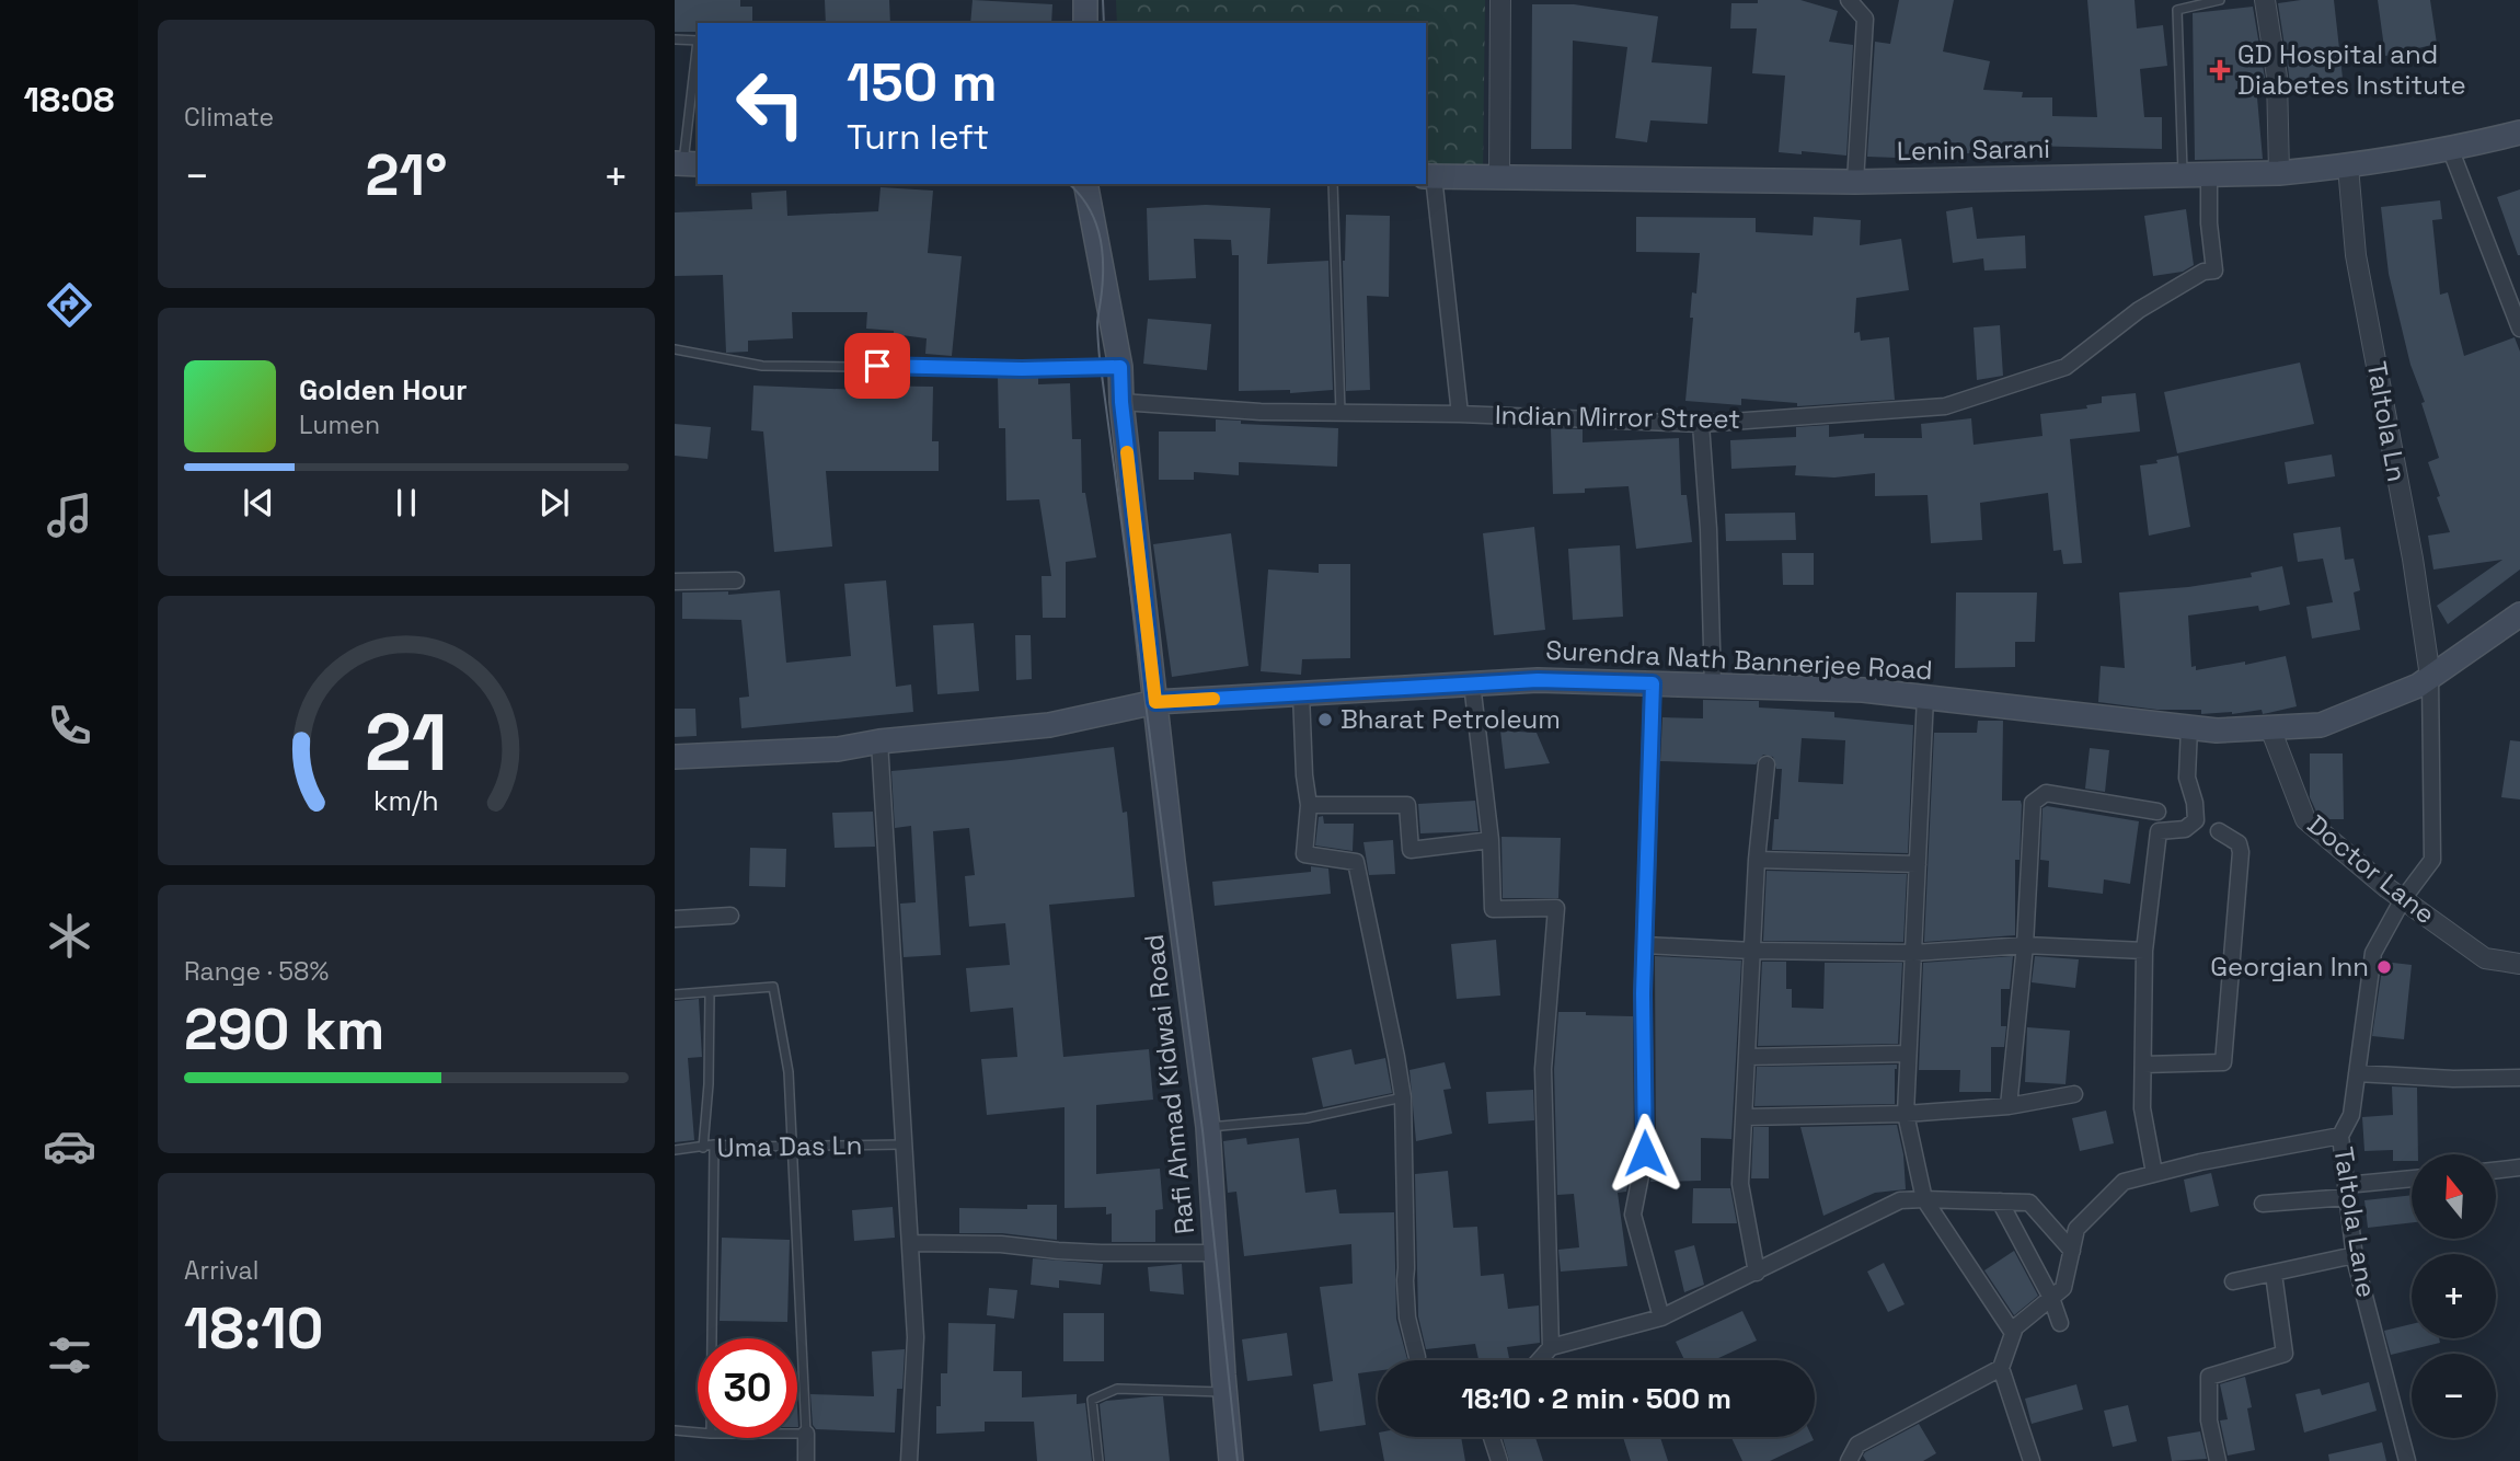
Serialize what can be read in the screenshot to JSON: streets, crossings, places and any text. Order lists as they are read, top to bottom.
{
  "streets": {
    "main road": ["Lenin Sarani", "Surendra Nath Bannerjee Road", "Rafi Ahmad Kidwai Road"],
    "street": [
      "Indian Mirror Street",
      "Taltola Ln",
      "Doctor Lane",
      "Taltola Lane"
    ],
    "lane": ["Uma Das Ln"]
  },
  "crossings": [
    ["Lenin Sarani", "Indian Mirror Street"],
    ["Lenin Sarani", "Taltola Ln"],
    ["Indian Mirror Street", "Rafi Ahmad Kidwai Road"],
    ["Taltola Ln", "Surendra Nath Bannerjee Road"],
    ["Taltola Ln", "Taltola Lane"],
    ["Surendra Nath Bannerjee Road", "Doctor Lane"],
    ["Surendra Nath Bannerjee Road", "Rafi Ahmad Kidwai Road"],
    ["Surendra Nath Bannerjee Road", "Taltola Lane"],
    ["Doctor Lane", "Taltola Lane"]
  ],
  "places": {
    "health": ["GD Hospital and Diabetes Institute"],
    "other": ["Bharat Petroleum", "Georgian Inn"]
  },
  "north": "top",
  "page": {
    "tabs": "18:08",
    "tile": [
      "Climate",
      ["Range · 58%", "290 km"],
      ["Arrival", "18:10"]
    ],
    "turn": ["150 m", "Turn left"],
    "heat": ["−", "21°", "+"],
    "song": ["Golden Hour", "Lumen"],
    "map_buttons": ["+", "−"],
    "limit": "30",
    "trip": "18:10 · 2 min · 500 m",
    "gauge": ["21", "km/h"]
  }
}
